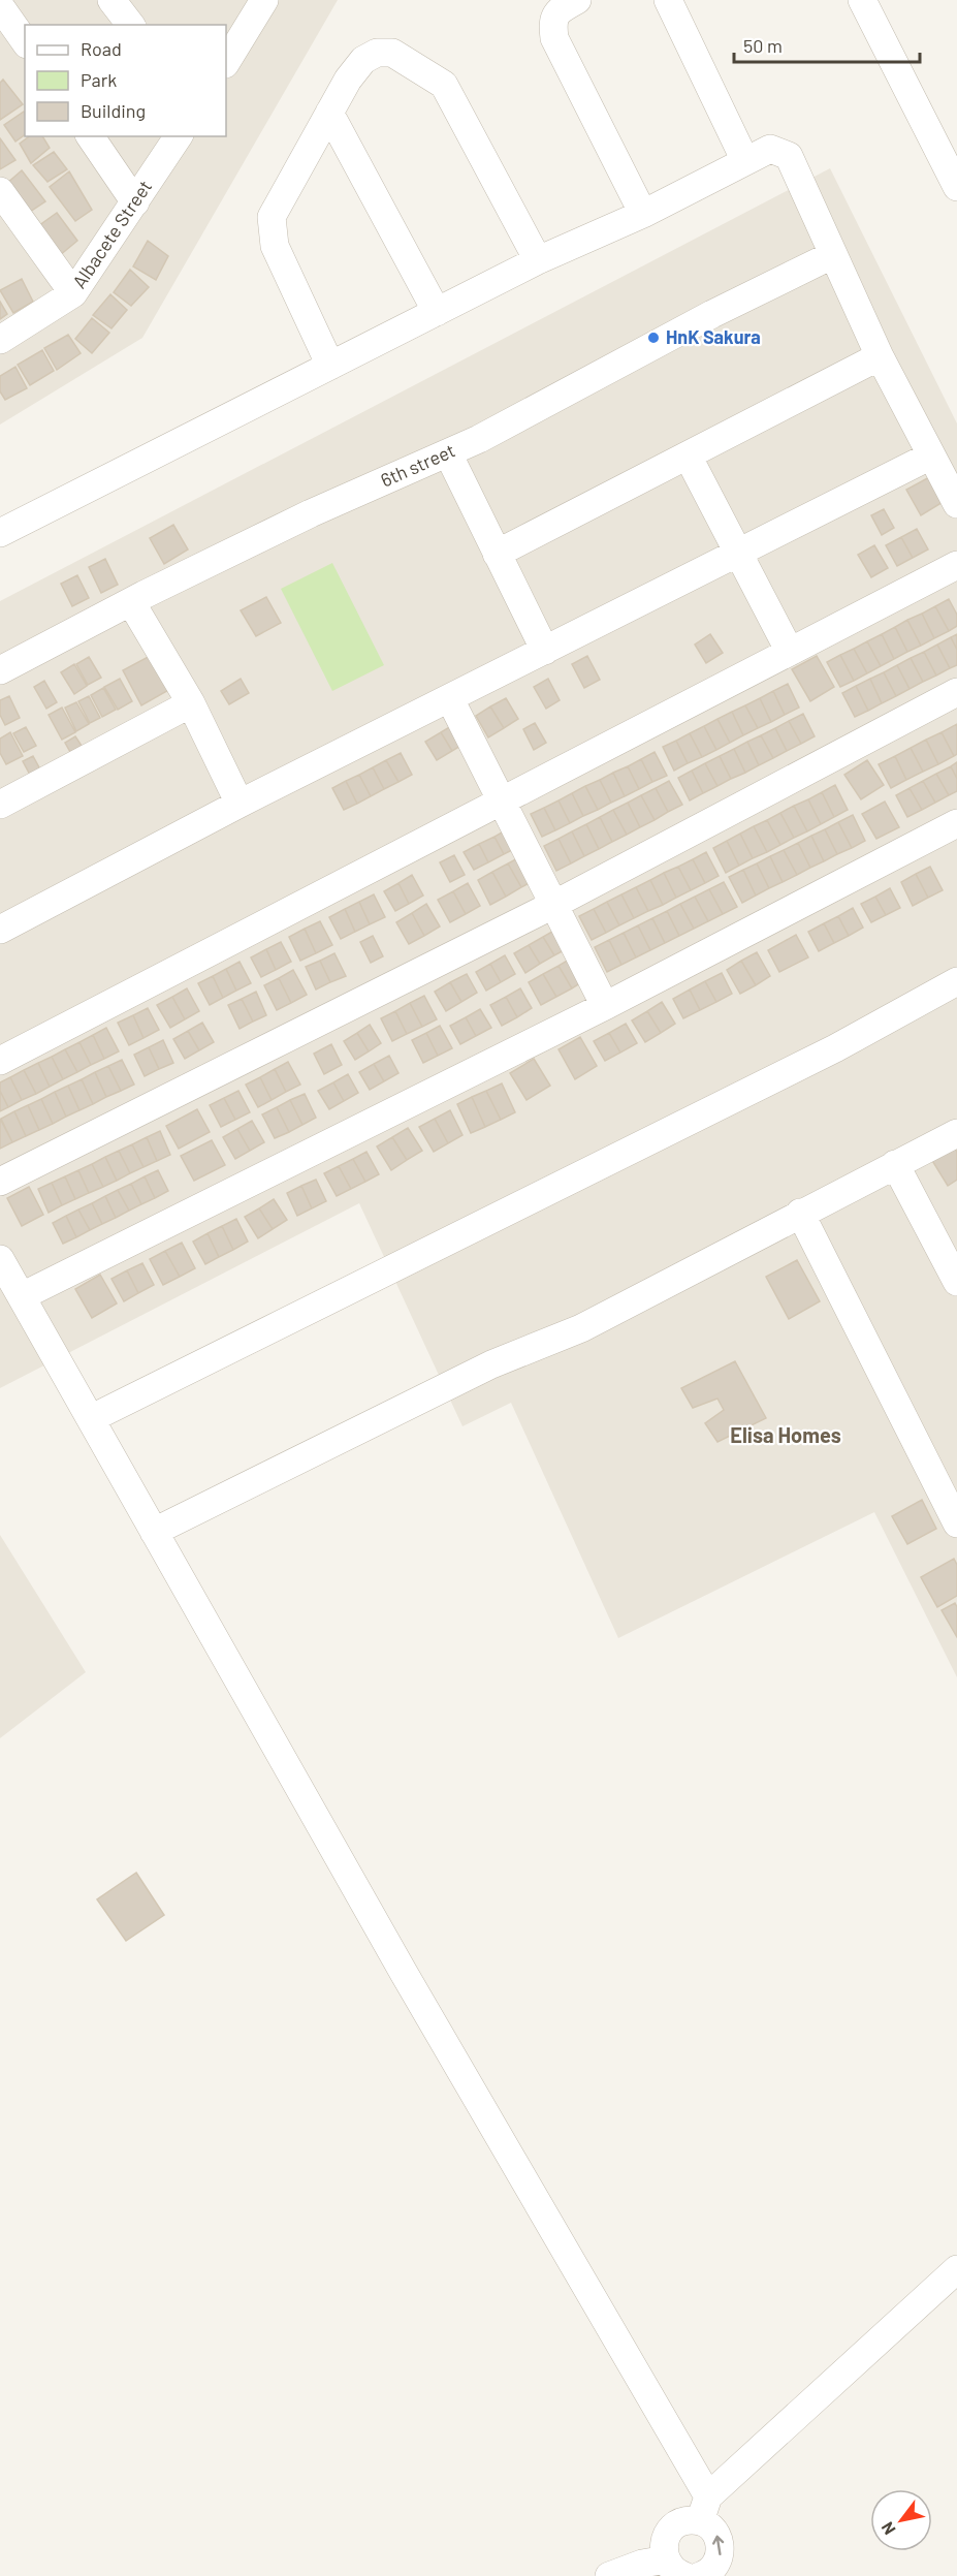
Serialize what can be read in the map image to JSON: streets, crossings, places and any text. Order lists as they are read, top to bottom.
{
  "streets": {
    "street": ["Albacete Street", "6th street"]
  },
  "districts": ["Elisa Homes"],
  "places": ["HnK Sakura"],
  "legend": ["Road", "Park", "Building"],
  "scale_bar": "50 m",
  "north": "bottom left"
}
